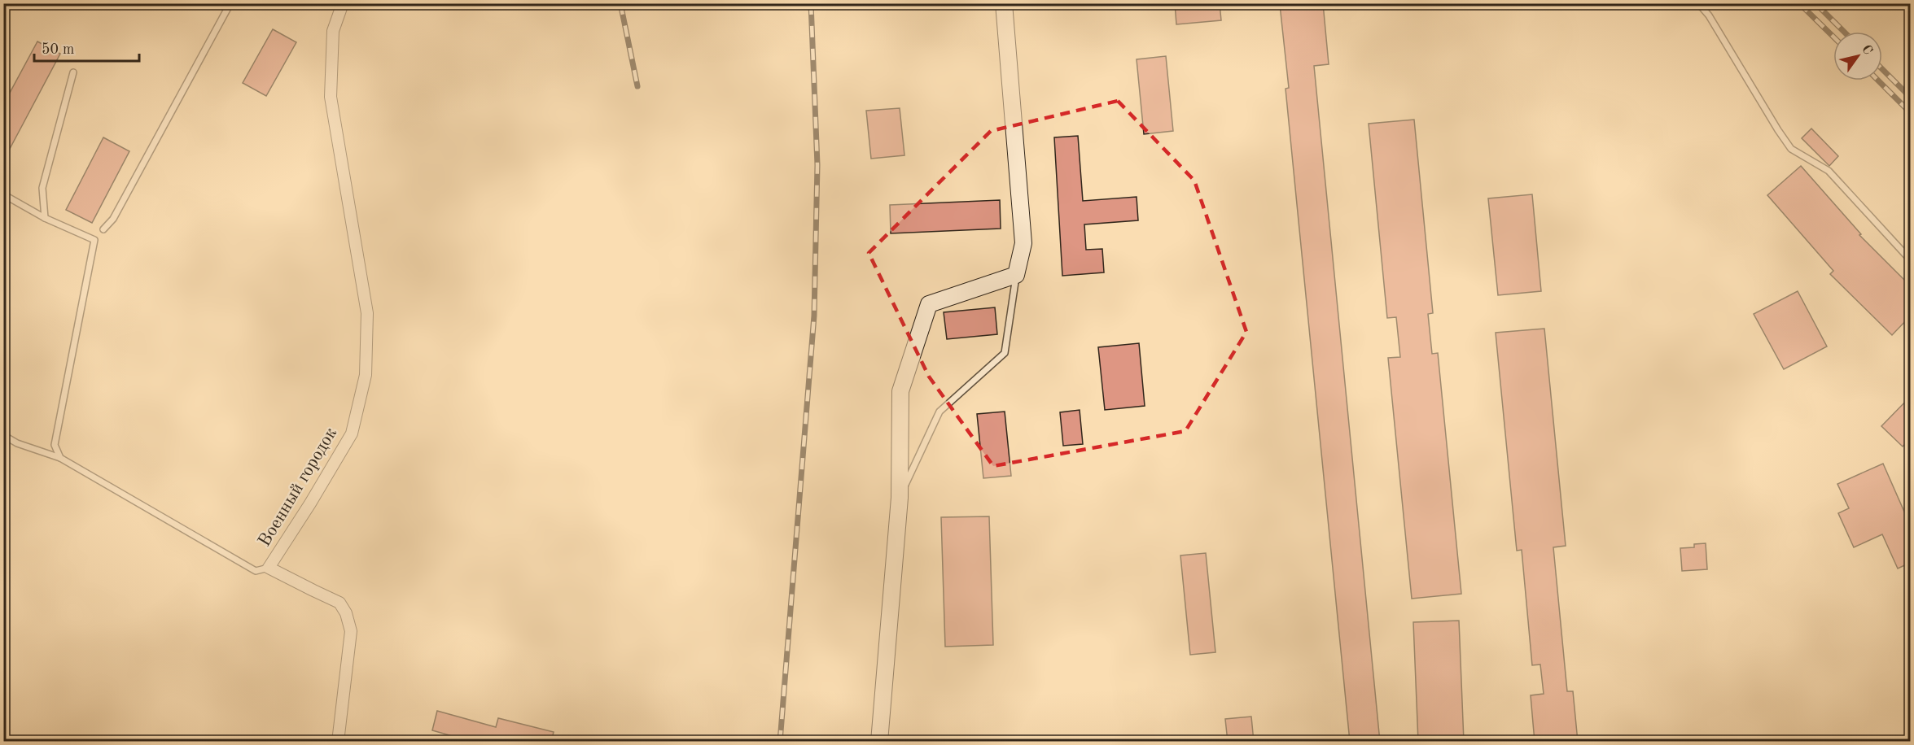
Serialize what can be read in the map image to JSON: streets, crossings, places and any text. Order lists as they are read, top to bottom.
{
  "streets": {
    "street": ["Военный городок"]
  },
  "scale_bar": "50 m",
  "north": "top right"
}
